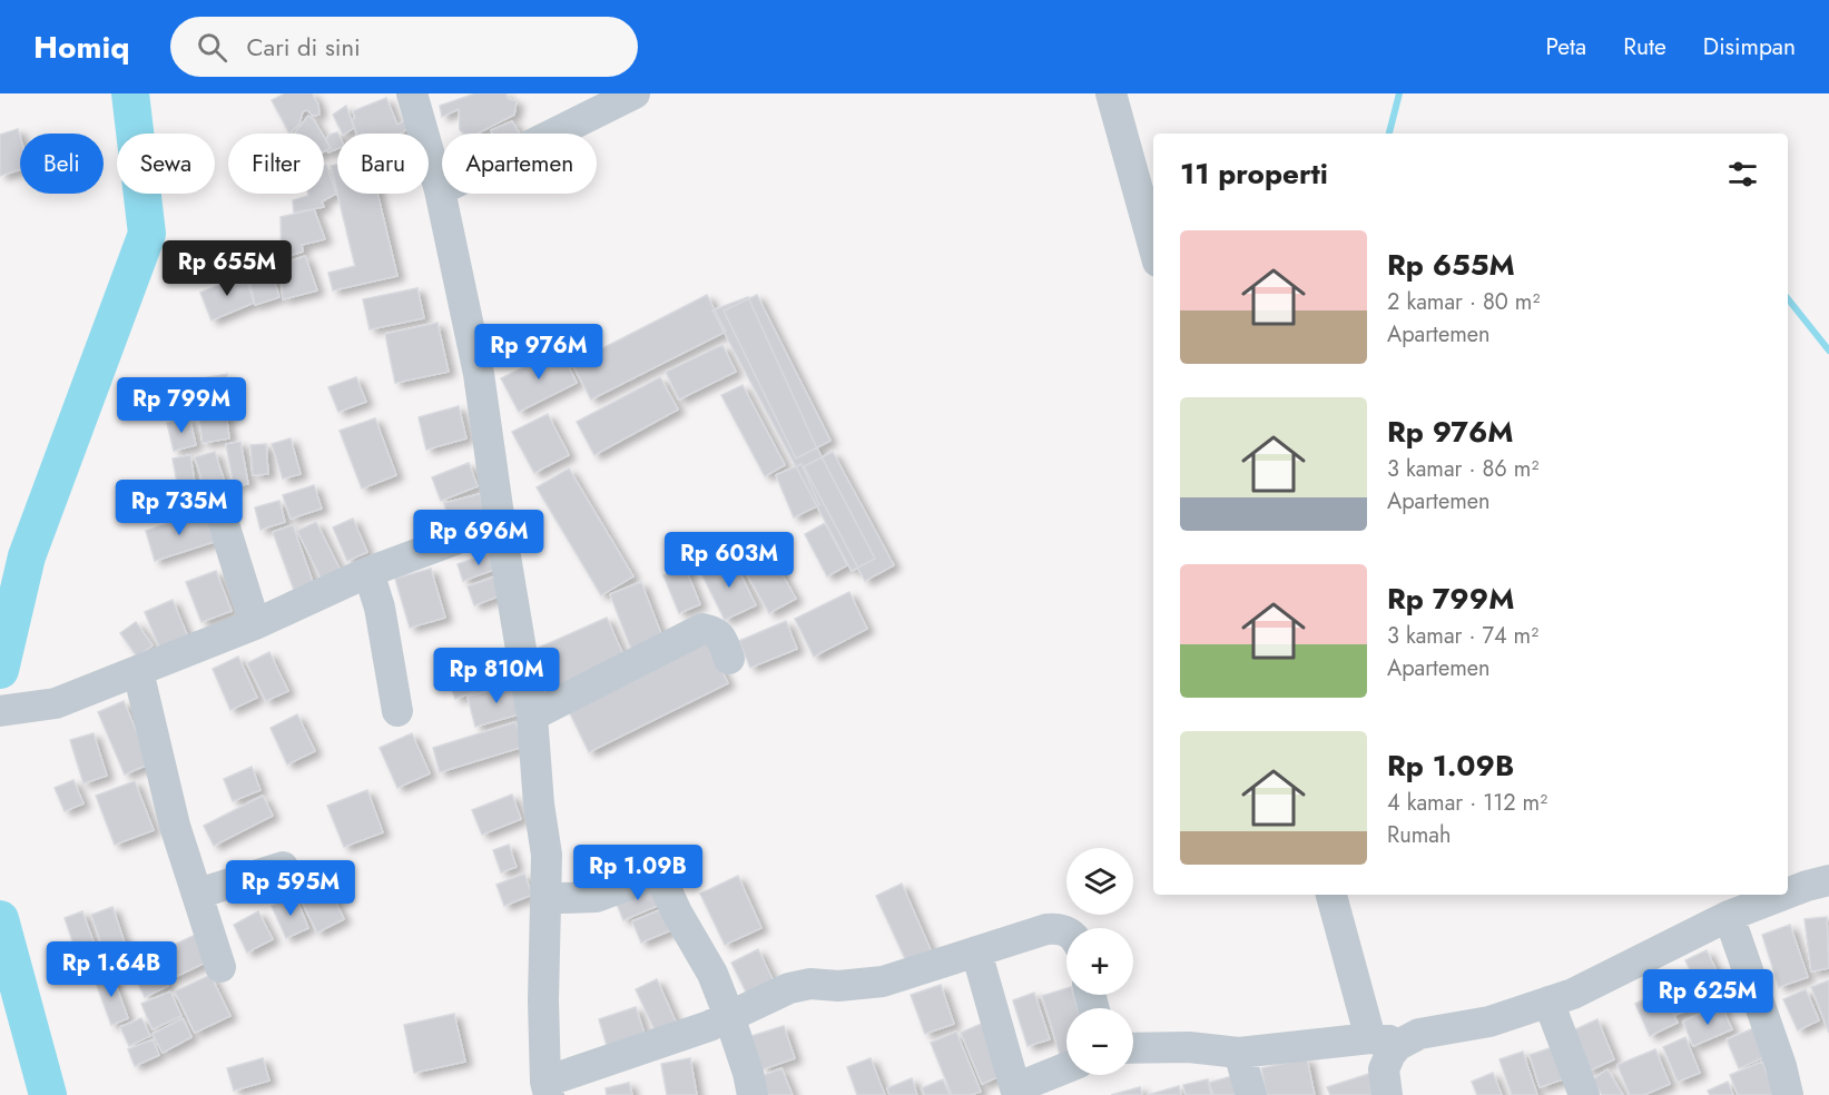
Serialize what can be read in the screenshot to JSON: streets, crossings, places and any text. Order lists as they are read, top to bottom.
{
  "page": {
    "header": "Homiq",
    "search": "Cari di sini",
    "nav": ["Peta", "Rute", "Disimpan"],
    "chip": [
      "Beli",
      "Sewa",
      "Filter",
      "Baru",
      "Apartemen"
    ],
    "heading": "11 properti",
    "list": [
      {
        "name": "Rp 655M",
        "note": "2 kamar · 80 m² · Apartemen"
      },
      {
        "name": "Rp 976M",
        "note": "3 kamar · 86 m² · Apartemen"
      },
      {
        "name": "Rp 799M",
        "note": "3 kamar · 74 m² · Apartemen"
      },
      {
        "name": "Rp 1.09B",
        "note": "4 kamar · 112 m² · Rumah"
      }
    ],
    "price": [
      "Rp 655M",
      "Rp 976M",
      "Rp 799M",
      "Rp 735M",
      "Rp 696M",
      "Rp 603M",
      "Rp 810M",
      "Rp 1.09B",
      "Rp 595M",
      "Rp 1.64B",
      "Rp 625M"
    ],
    "map_buttons": ["+", "−"]
  }
}
